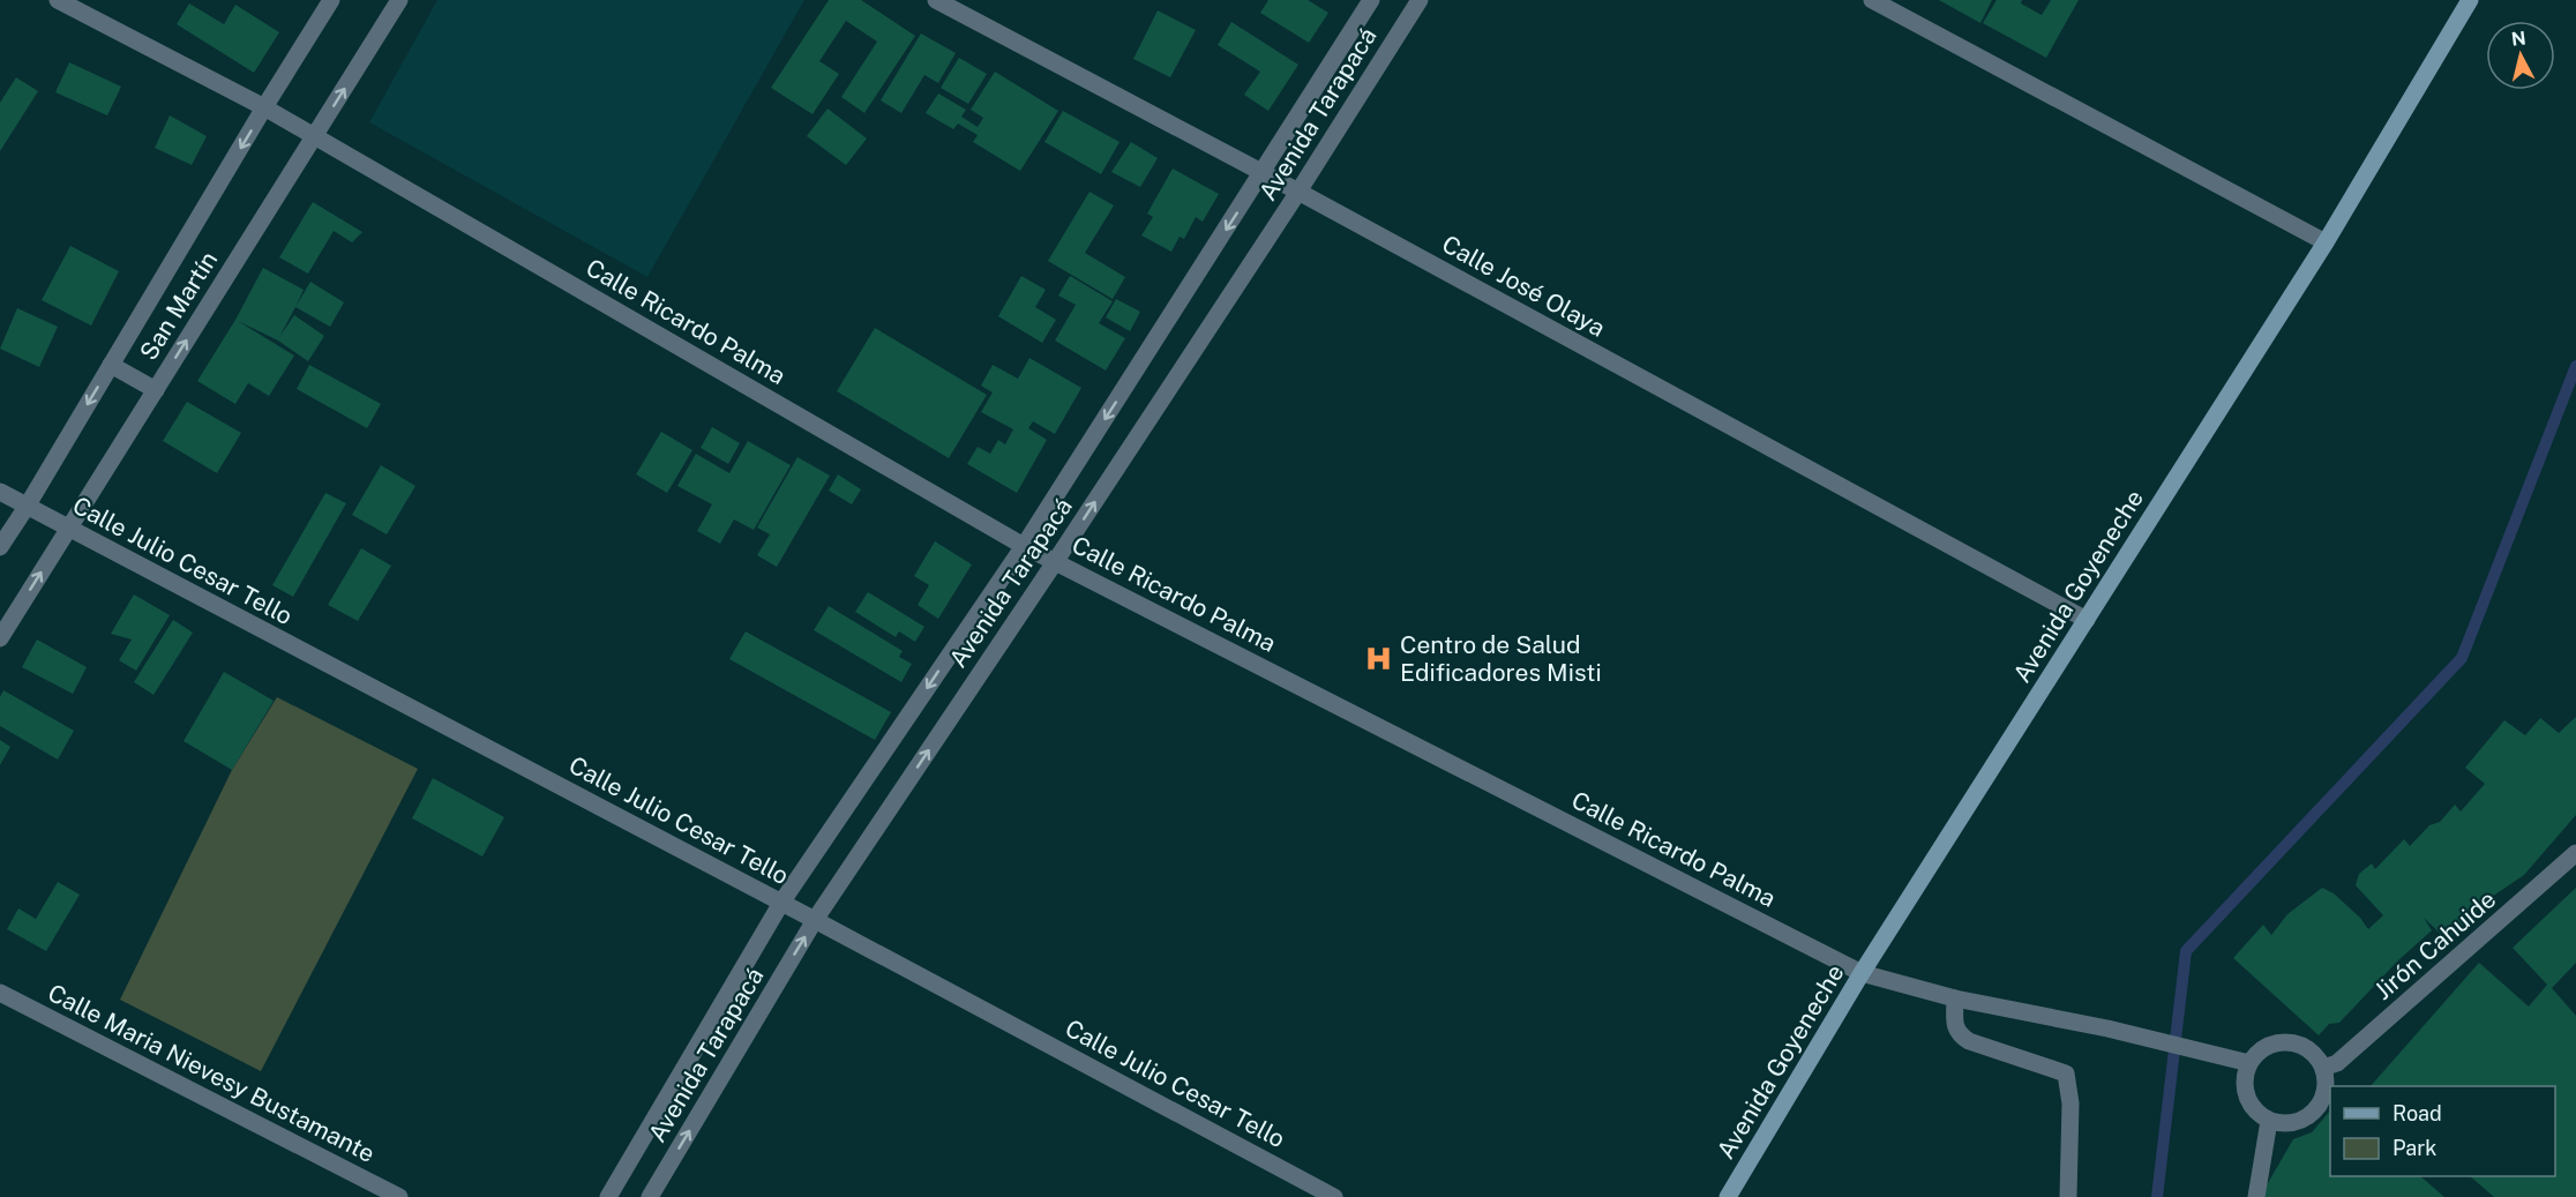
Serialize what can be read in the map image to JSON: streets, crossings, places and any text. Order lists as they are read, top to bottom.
{
  "streets": {
    "main road": ["Avenida Goyeneche"],
    "street": [
      "Avenida Tarapacá",
      "Calle José Olaya",
      "San Martín",
      "Calle Ricardo Palma",
      "Calle Julio Cesar Tello",
      "Jirón Cahuide",
      "Calle Maria Nievesy Bustamante"
    ]
  },
  "crossings": [
    ["Avenida Tarapacá", "Calle José Olaya"],
    ["Avenida Tarapacá", "Calle Ricardo Palma"],
    ["Avenida Tarapacá", "Calle Julio Cesar Tello"],
    ["Calle José Olaya", "Avenida Goyeneche"],
    ["San Martín", "Calle Ricardo Palma"],
    ["San Martín", "Calle Julio Cesar Tello"],
    ["Calle Ricardo Palma", "Avenida Goyeneche"],
    ["Calle Ricardo Palma", "Jirón Cahuide"]
  ],
  "places": {
    "hospital": ["Centro de Salud Edificadores Misti"]
  },
  "legend": ["Road", "Park"],
  "north": "top"
}
